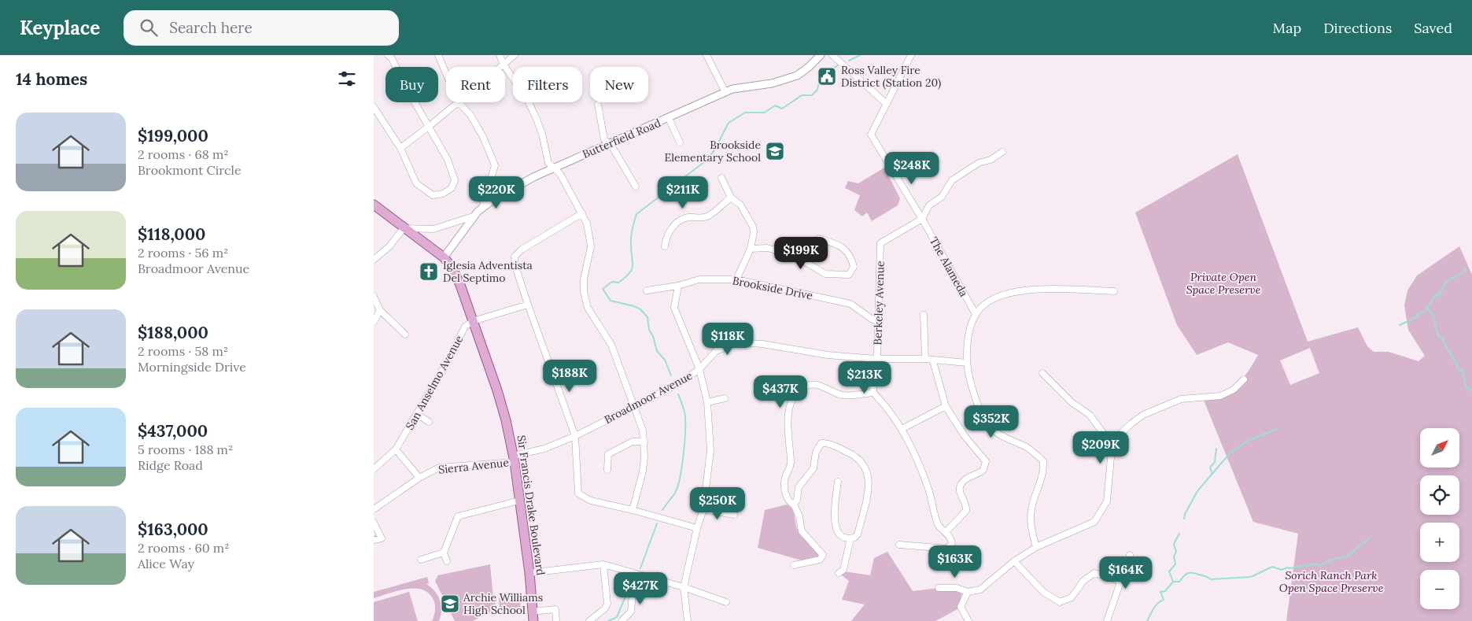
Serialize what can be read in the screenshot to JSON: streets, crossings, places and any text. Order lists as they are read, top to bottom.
{
  "streets": {
    "main road": ["Sir Francis Drake Boulevard"],
    "street": [
      "Butterfield Road",
      "The Alameda",
      "Brookside Drive",
      "Berkeley Avenue",
      "San Anselmo Avenue",
      "Broadmoor Avenue",
      "Sierra Avenue"
    ]
  },
  "crossings": [
    ["Butterfield Road", "Sir Francis Drake Boulevard"],
    ["The Alameda", "Berkeley Avenue"],
    ["Brookside Drive", "Berkeley Avenue"],
    ["Berkeley Avenue", "Broadmoor Avenue"],
    ["San Anselmo Avenue", "Sir Francis Drake Boulevard"],
    ["Broadmoor Avenue", "Sierra Avenue"],
    ["Broadmoor Avenue", "Sir Francis Drake Boulevard"],
    ["Sierra Avenue", "Sir Francis Drake Boulevard"]
  ],
  "parks": ["Private Open Space Preserve", "Sorich Ranch Park Open Space Preserve"],
  "places": {
    "public building": ["Ross Valley Fire District (Station 20)"],
    "school or university": ["Brookside Elementary School", "Archie Williams High School"],
    "church": ["Iglesia Adventista Del Septimo"]
  },
  "north": "top right",
  "page": {
    "header": "Keyplace",
    "search": "Search here",
    "nav": ["Map", "Directions", "Saved"],
    "heading": "14 homes",
    "chip": [
      "Buy",
      "Rent",
      "Filters",
      "New"
    ],
    "list": [
      {
        "name": "$199,000",
        "note": "2 rooms · 68 m² · Brookmont Circle"
      },
      {
        "name": "$118,000",
        "note": "2 rooms · 56 m² · Broadmoor Avenue"
      },
      {
        "name": "$188,000",
        "note": "2 rooms · 58 m² · Morningside Drive"
      },
      {
        "name": "$437,000",
        "note": "5 rooms · 188 m² · Ridge Road"
      },
      {
        "name": "$163,000",
        "note": "2 rooms · 60 m² · Alice Way"
      }
    ],
    "price": [
      "$248K",
      "$220K",
      "$211K",
      "$199K",
      "$118K",
      "$188K",
      "$213K",
      "$437K",
      "$352K",
      "$209K",
      "$250K",
      "$163K",
      "$164K",
      "$427K"
    ],
    "map_buttons": ["+", "−"]
  }
}
